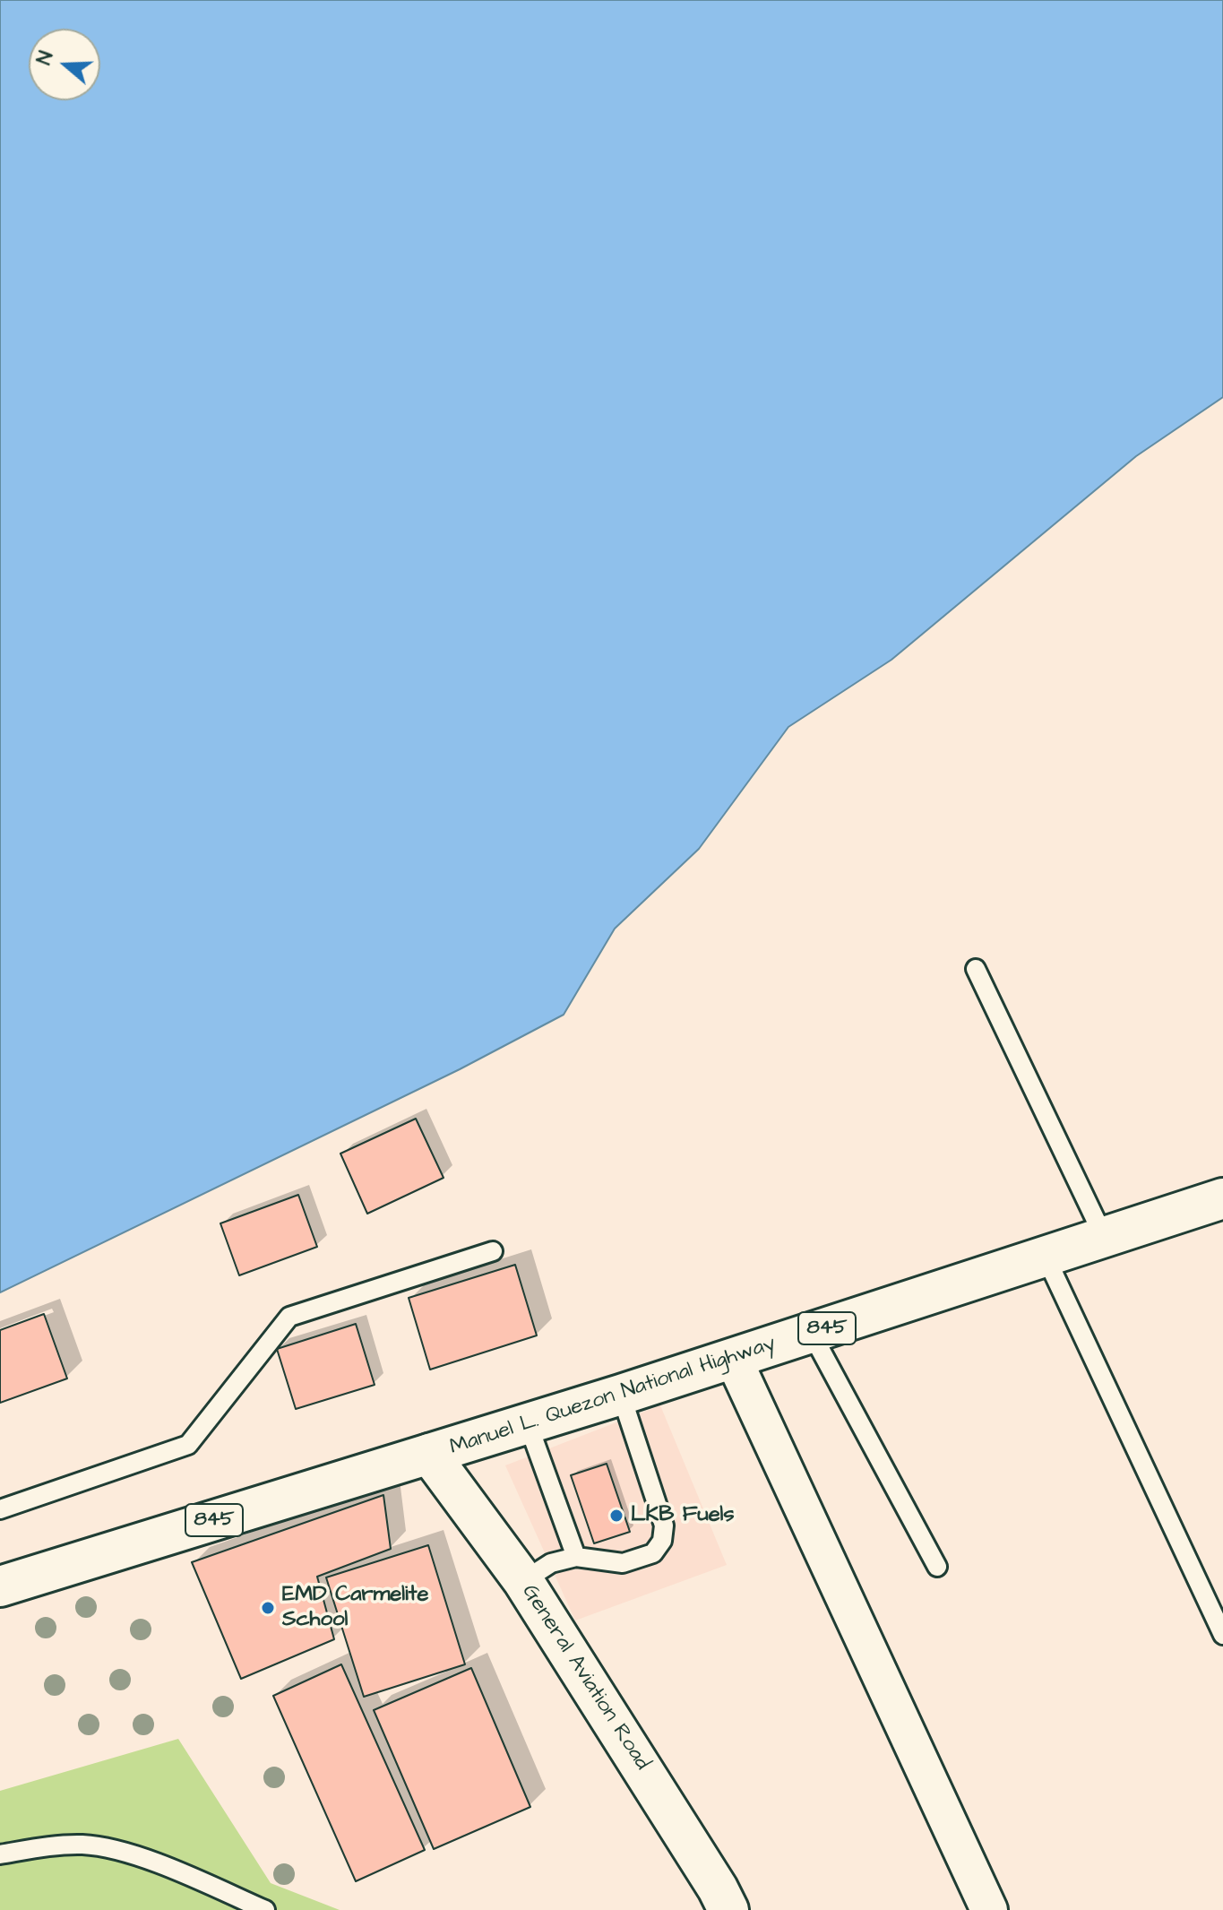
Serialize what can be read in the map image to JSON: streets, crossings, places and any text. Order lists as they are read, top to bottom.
{
  "streets": {
    "main road": ["845", "Manuel L. Quezon National Highway", "General Aviation Road"]
  },
  "crossings": [
    ["Manuel L. Quezon National Highway", "General Aviation Road"]
  ],
  "places": ["LKB Fuels", "EMD Carmelite School"],
  "north": "left"
}
